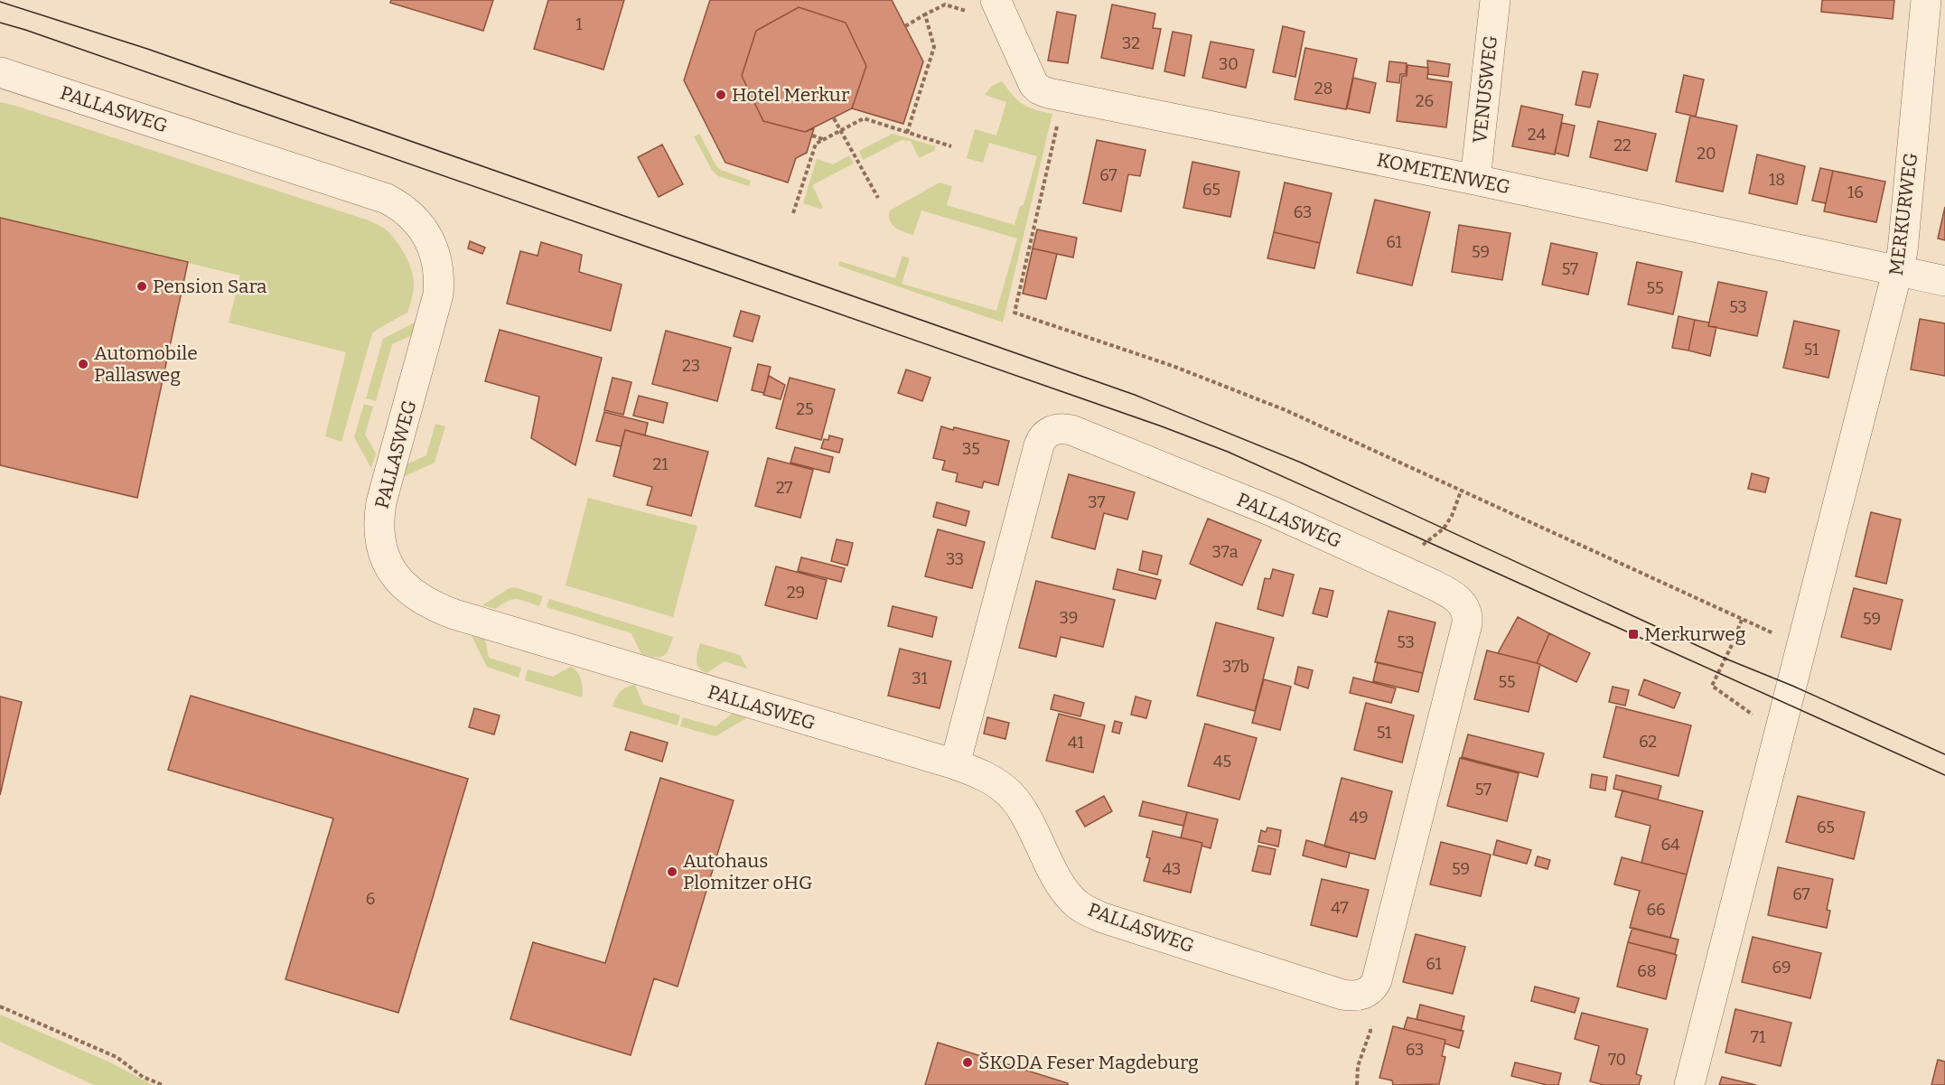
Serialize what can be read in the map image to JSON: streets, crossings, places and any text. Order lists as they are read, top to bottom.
{
  "streets": {
    "street": [
      "VENUSWEG",
      "PALLASWEG",
      "KOMETENWEG",
      "MERKURWEG"
    ]
  },
  "crossings": [
    ["VENUSWEG", "KOMETENWEG"],
    ["KOMETENWEG", "MERKURWEG"]
  ],
  "places": {
    "other": [
      "Hotel Merkur",
      "Pension Sara",
      "Automobile Pallasweg",
      "Autohaus Plomitzer oHG",
      "ŠKODA Feser Magdeburg"
    ],
    "transit": ["Merkurweg"]
  },
  "house_numbers": [
    "1",
    "32",
    "30",
    "28",
    "26",
    "24",
    "22",
    "20",
    "67",
    "18",
    "65",
    "16",
    "63",
    "61",
    "59",
    "57",
    "55",
    "53",
    "51",
    "23",
    "25",
    "35",
    "21",
    "27",
    "37",
    "37a",
    "33",
    "29",
    "39",
    "59",
    "53",
    "37b",
    "31",
    "55",
    "51",
    "62",
    "41",
    "45",
    "57",
    "49",
    "65",
    "64",
    "43",
    "59",
    "67",
    "6",
    "47",
    "66",
    "61",
    "69",
    "68",
    "71",
    "63",
    "70"
  ]
}
